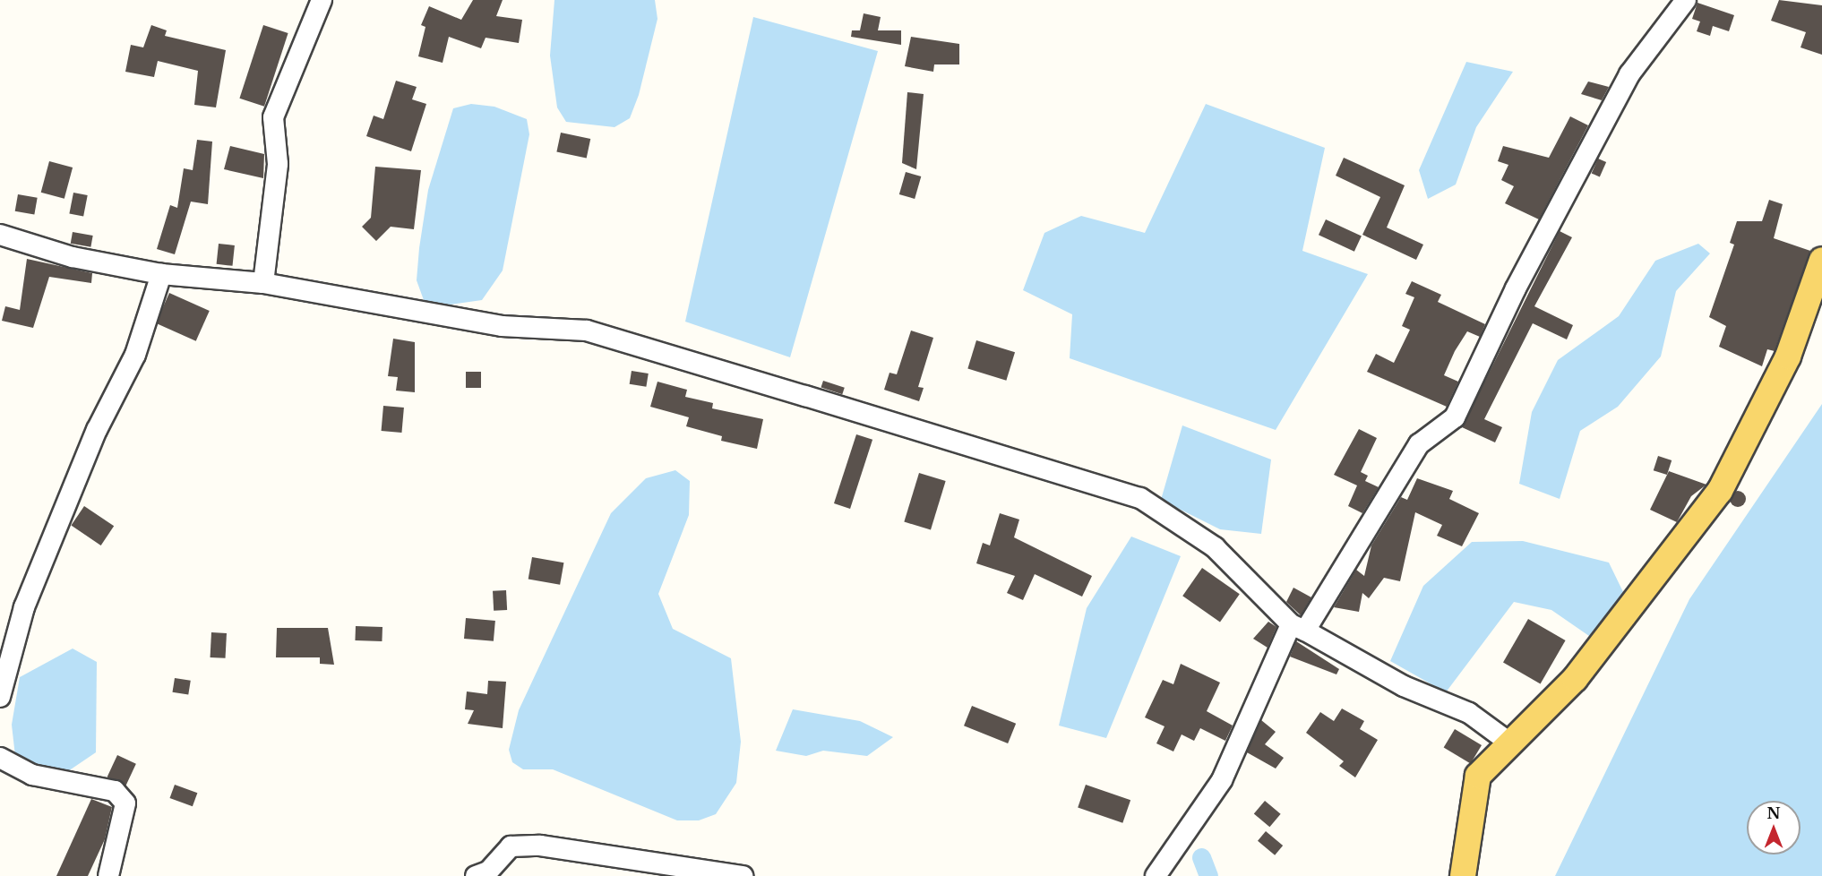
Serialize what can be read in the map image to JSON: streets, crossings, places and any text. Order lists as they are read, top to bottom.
{
  "north": "top"
}
